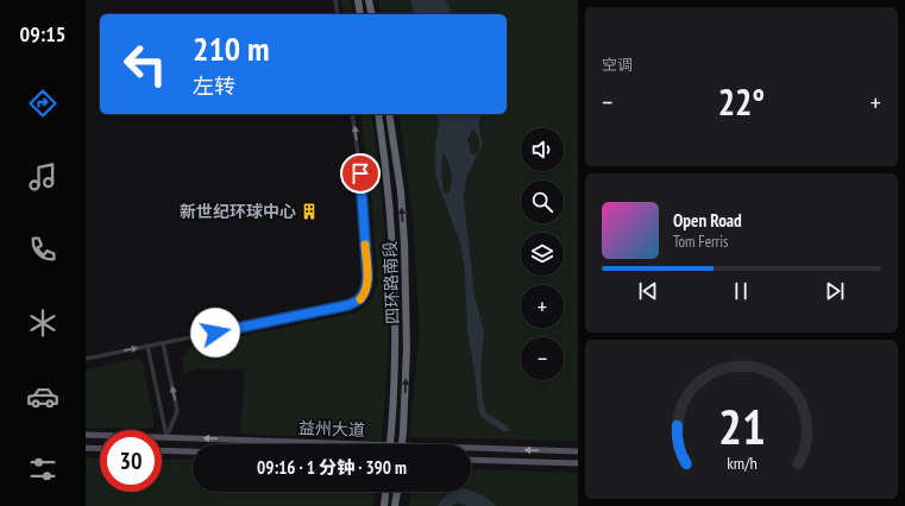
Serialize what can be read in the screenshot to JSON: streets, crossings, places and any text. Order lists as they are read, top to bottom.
{
  "streets": {
    "highway": ["四环路南段"],
    "main road": ["益州大道"]
  },
  "places": {
    "building": ["新世纪环球中心"]
  },
  "page": {
    "tabs": "09:15",
    "tile": "空调",
    "turn": ["210 m", "左转"],
    "heat": ["−", "22°", "+"],
    "map_buttons": ["+", "−"],
    "song": ["Open Road", "Tom Ferris"],
    "limit": "30",
    "trip": "09:16 · 1 分钟 · 390 m",
    "gauge": ["21", "km/h"]
  }
}
